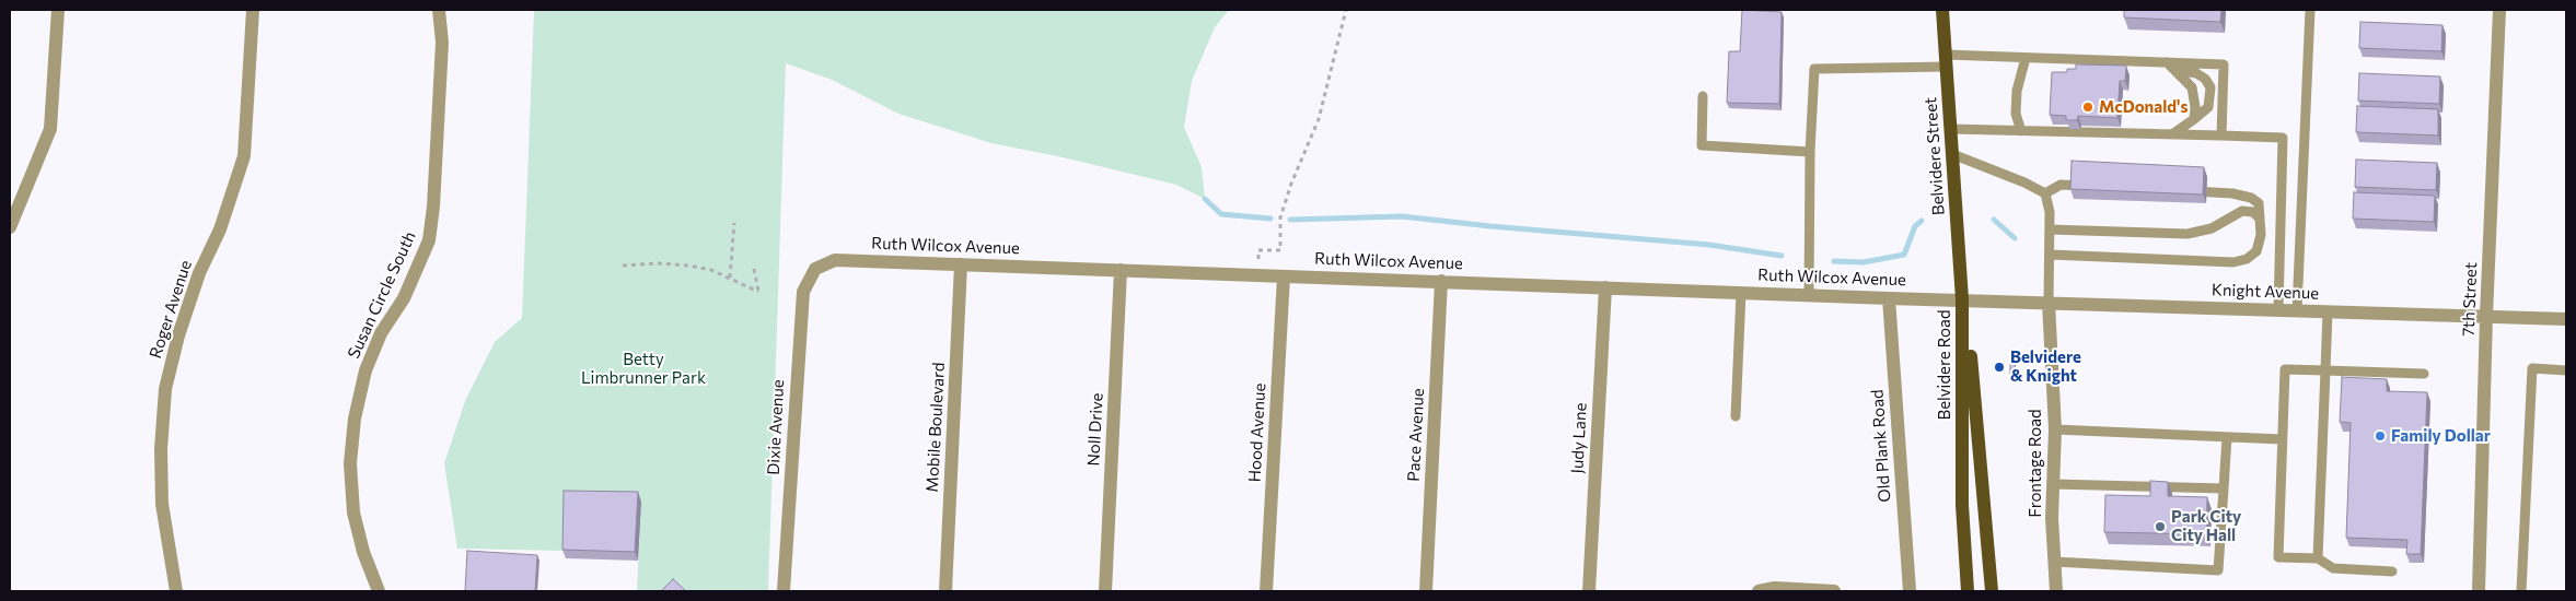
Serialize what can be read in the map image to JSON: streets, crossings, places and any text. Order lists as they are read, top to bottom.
{
  "streets": {
    "main road": ["Belvidere Street", "Belvidere Road"],
    "street": [
      "Ruth Wilcox Avenue",
      "Knight Avenue",
      "Susan Circle South",
      "7th Street",
      "Roger Avenue",
      "Dixie Avenue",
      "Mobile Boulevard",
      "Noll Drive",
      "Hood Avenue",
      "Pace Avenue",
      "Judy Lane",
      "Old Plank Road",
      "Frontage Road"
    ]
  },
  "crossings": [
    ["Belvidere Street", "Ruth Wilcox Avenue"],
    ["Belvidere Street", "Knight Avenue"],
    ["Belvidere Street", "Belvidere Road"],
    ["Ruth Wilcox Avenue", "Knight Avenue"],
    ["Ruth Wilcox Avenue", "Belvidere Road"],
    ["Ruth Wilcox Avenue", "Dixie Avenue"],
    ["Ruth Wilcox Avenue", "Mobile Boulevard"],
    ["Ruth Wilcox Avenue", "Noll Drive"],
    ["Ruth Wilcox Avenue", "Hood Avenue"],
    ["Ruth Wilcox Avenue", "Pace Avenue"],
    ["Ruth Wilcox Avenue", "Judy Lane"],
    ["Ruth Wilcox Avenue", "Old Plank Road"],
    ["Knight Avenue", "7th Street"],
    ["Knight Avenue", "Belvidere Road"],
    ["Knight Avenue", "Frontage Road"]
  ],
  "parks": ["Betty Limbrunner Park"],
  "places": [
    "McDonald's",
    "Belvidere & Knight",
    "Family Dollar",
    "Park City City Hall"
  ]
}
